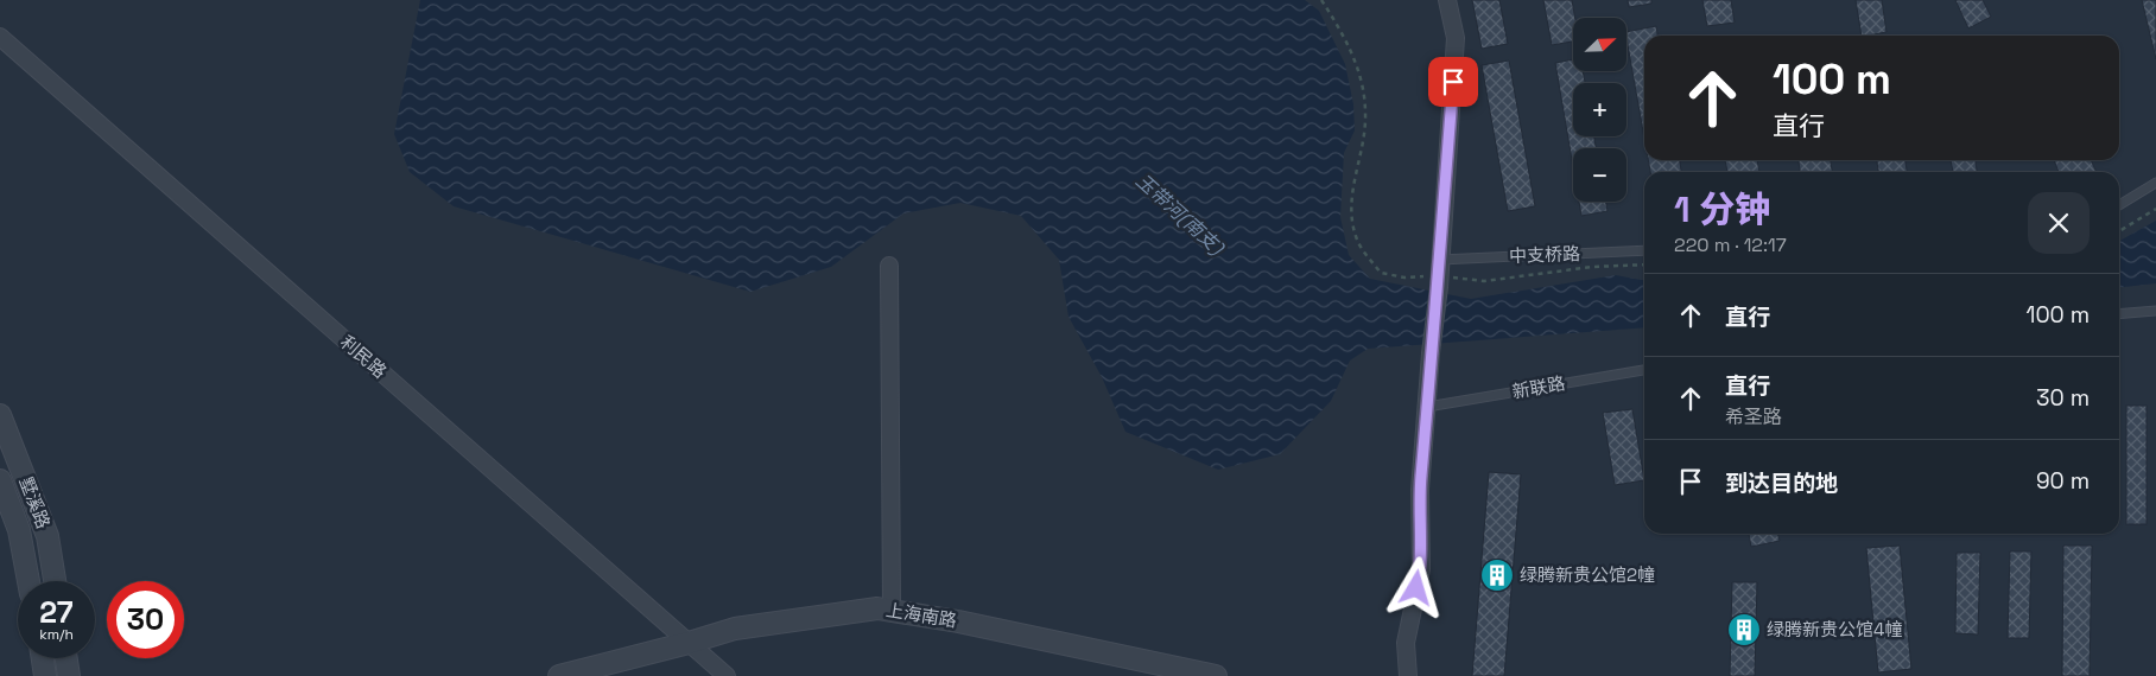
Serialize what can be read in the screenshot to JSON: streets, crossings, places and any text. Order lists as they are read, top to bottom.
{
  "streets": {
    "street": ["利民路", "墅溪路", "上海南路"],
    "lane": ["中支桥路", "新联路"]
  },
  "crossings": [
    ["利民路", "上海南路"]
  ],
  "water": ["玉带河(南支)"],
  "places": {
    "building": ["绿腾新贵公馆2幢", "绿腾新贵公馆4幢"]
  },
  "north": "top right",
  "page": {
    "map_buttons": ["+", "−"],
    "turn": ["100 m", "直行"],
    "heading": ["1 分钟", "220 m · 12:17"],
    "list": [
      {
        "name": "直行",
        "value": "100 m"
      },
      {
        "name": "直行",
        "note": "希圣路",
        "value": "30 m"
      },
      {
        "name": "到达目的地",
        "value": "90 m"
      }
    ],
    "speed": "27 km/h",
    "limit": "30"
  }
}
